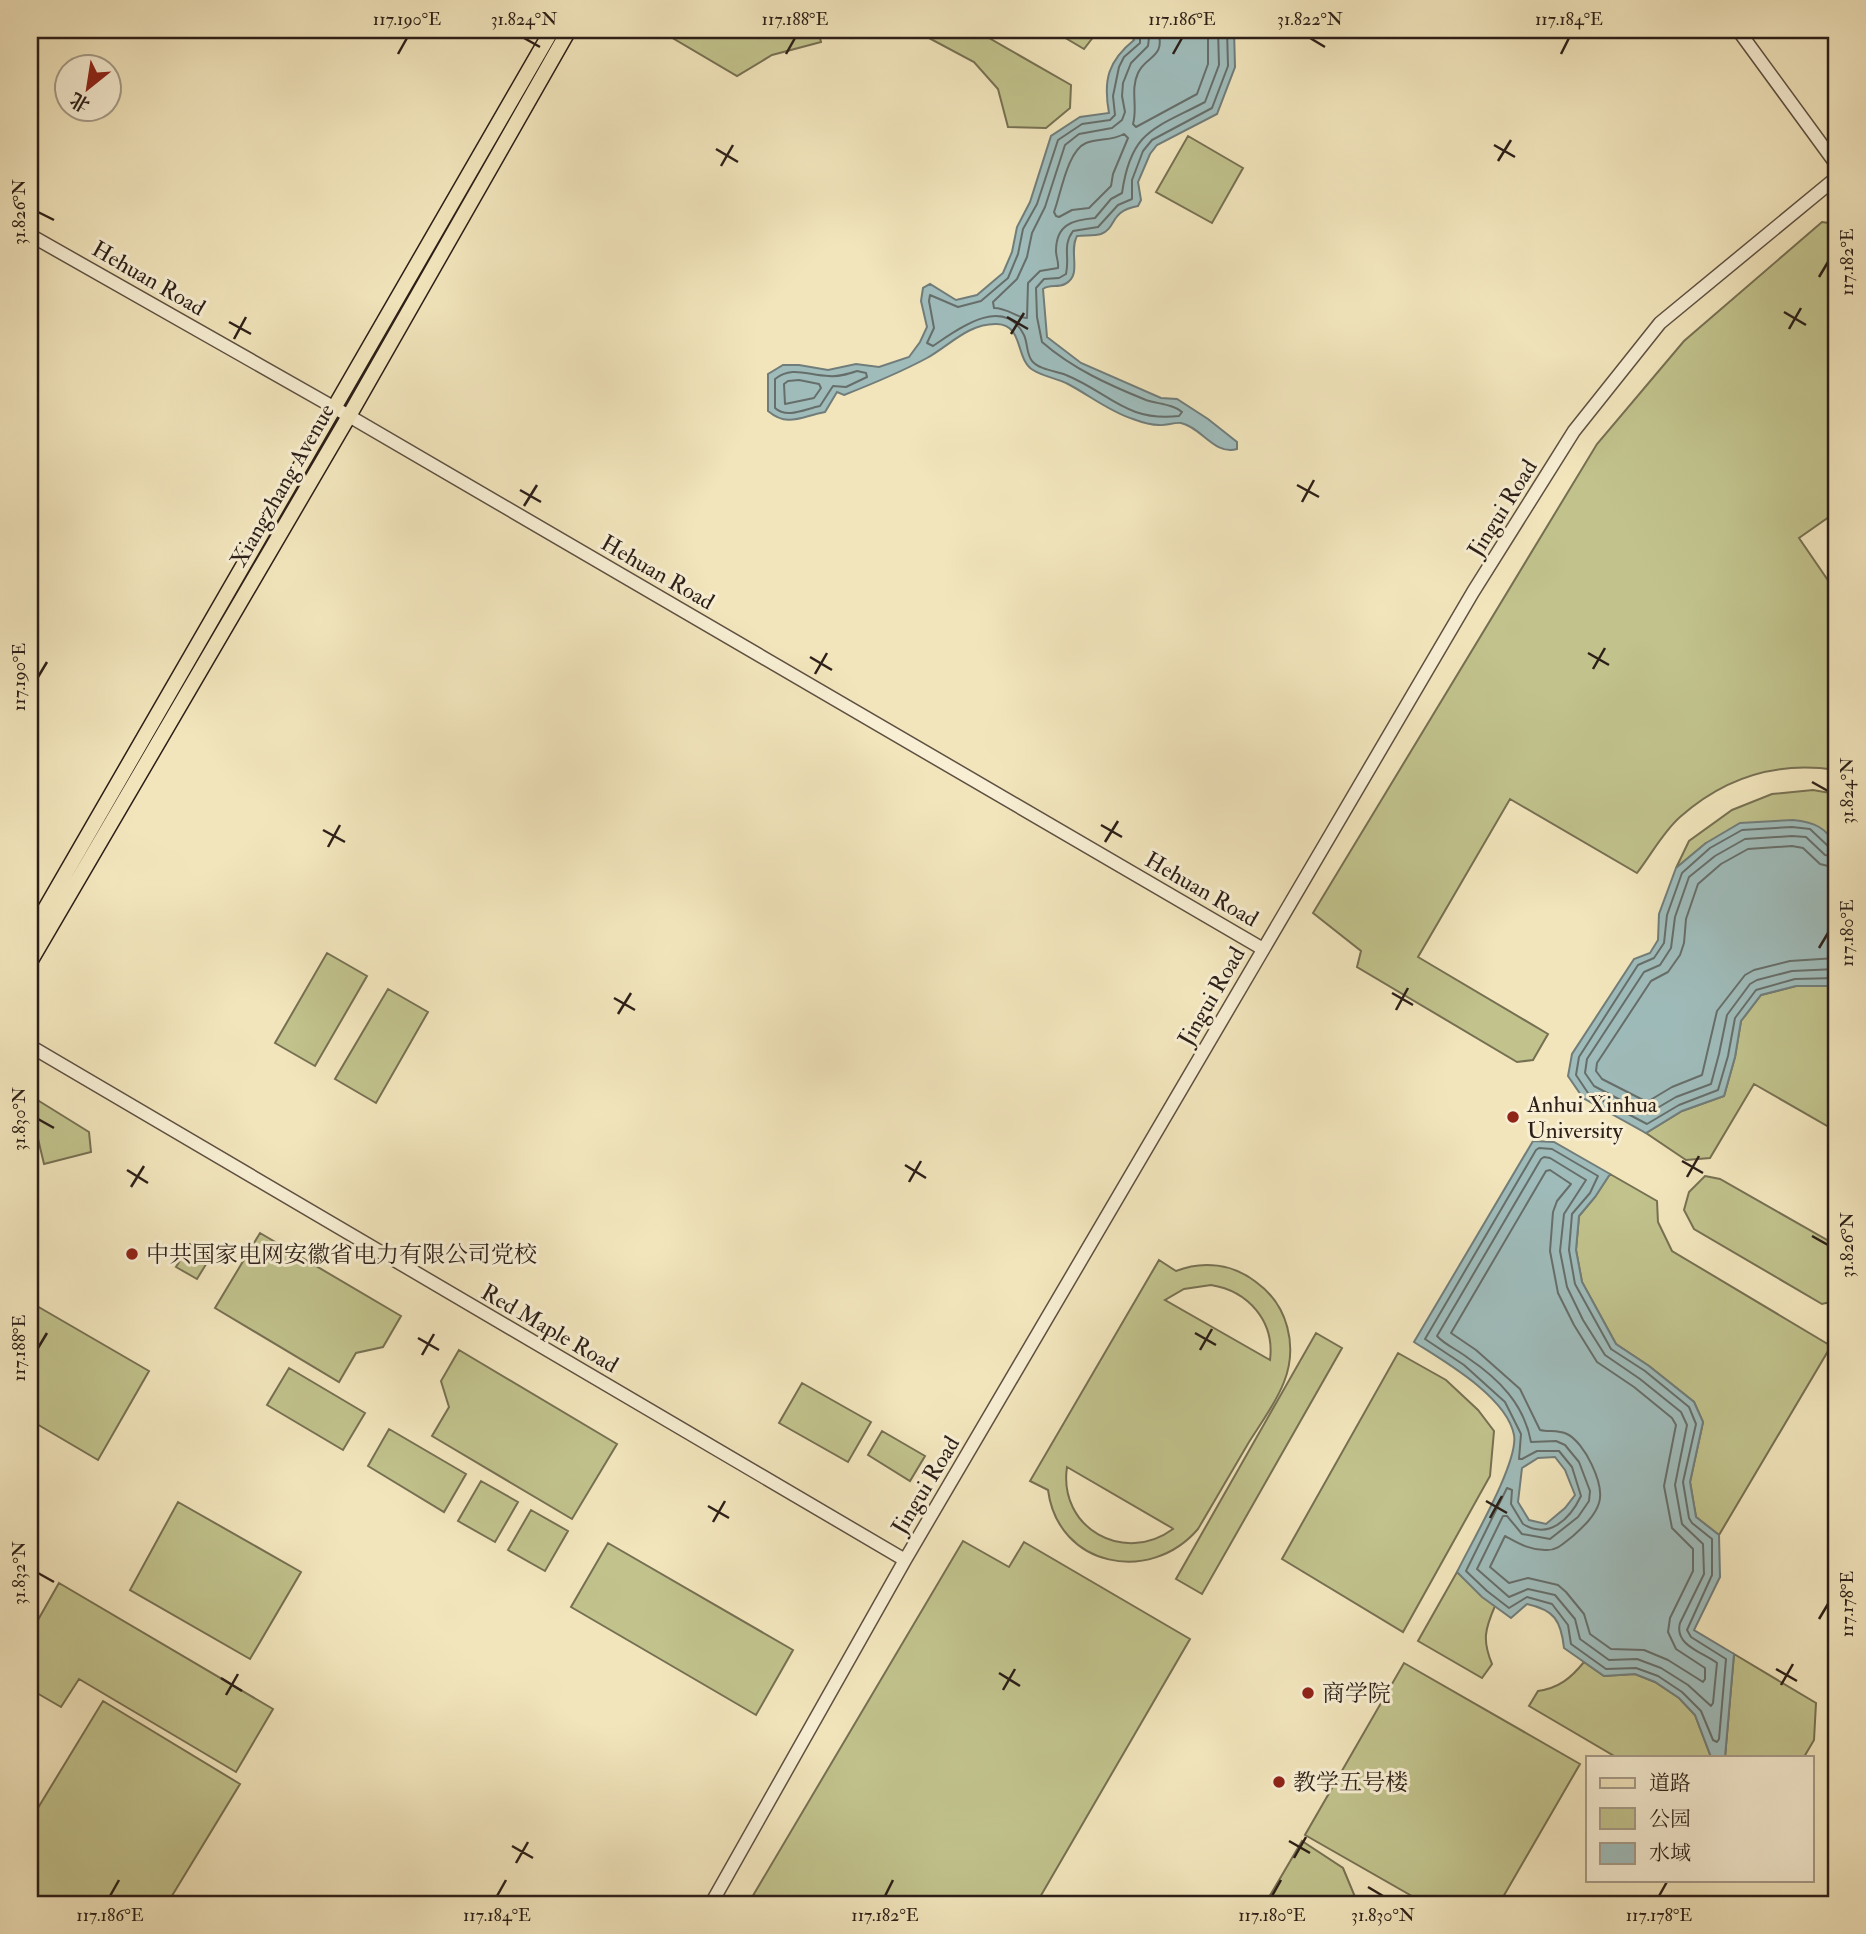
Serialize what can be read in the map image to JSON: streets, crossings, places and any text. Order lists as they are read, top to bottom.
{
  "streets": {
    "main road": ["Xiangzhang Avenue"],
    "street": ["Hehuan Road", "Jingui Road", "Red Maple Road"]
  },
  "crossings": [
    ["Hehuan Road", "Xiangzhang Avenue"],
    ["Hehuan Road", "Jingui Road"],
    ["Jingui Road", "Red Maple Road"]
  ],
  "places": [
    "Anhui Xinhua University",
    "中共国家电网安徽省电力有限公司党校",
    "商学院",
    "教学五号楼"
  ],
  "legend": ["道路", "公园", "水域"],
  "north": "bottom left",
  "coordinates": [
    "117.190°E",
    "31.824°N",
    "117.188°E",
    "117.186°E",
    "31.822°N",
    "117.184°E",
    "31.826°N",
    "117.182°E",
    "117.180°E",
    "31.830°N",
    "31.832°N",
    "117.178°E"
  ]
}
